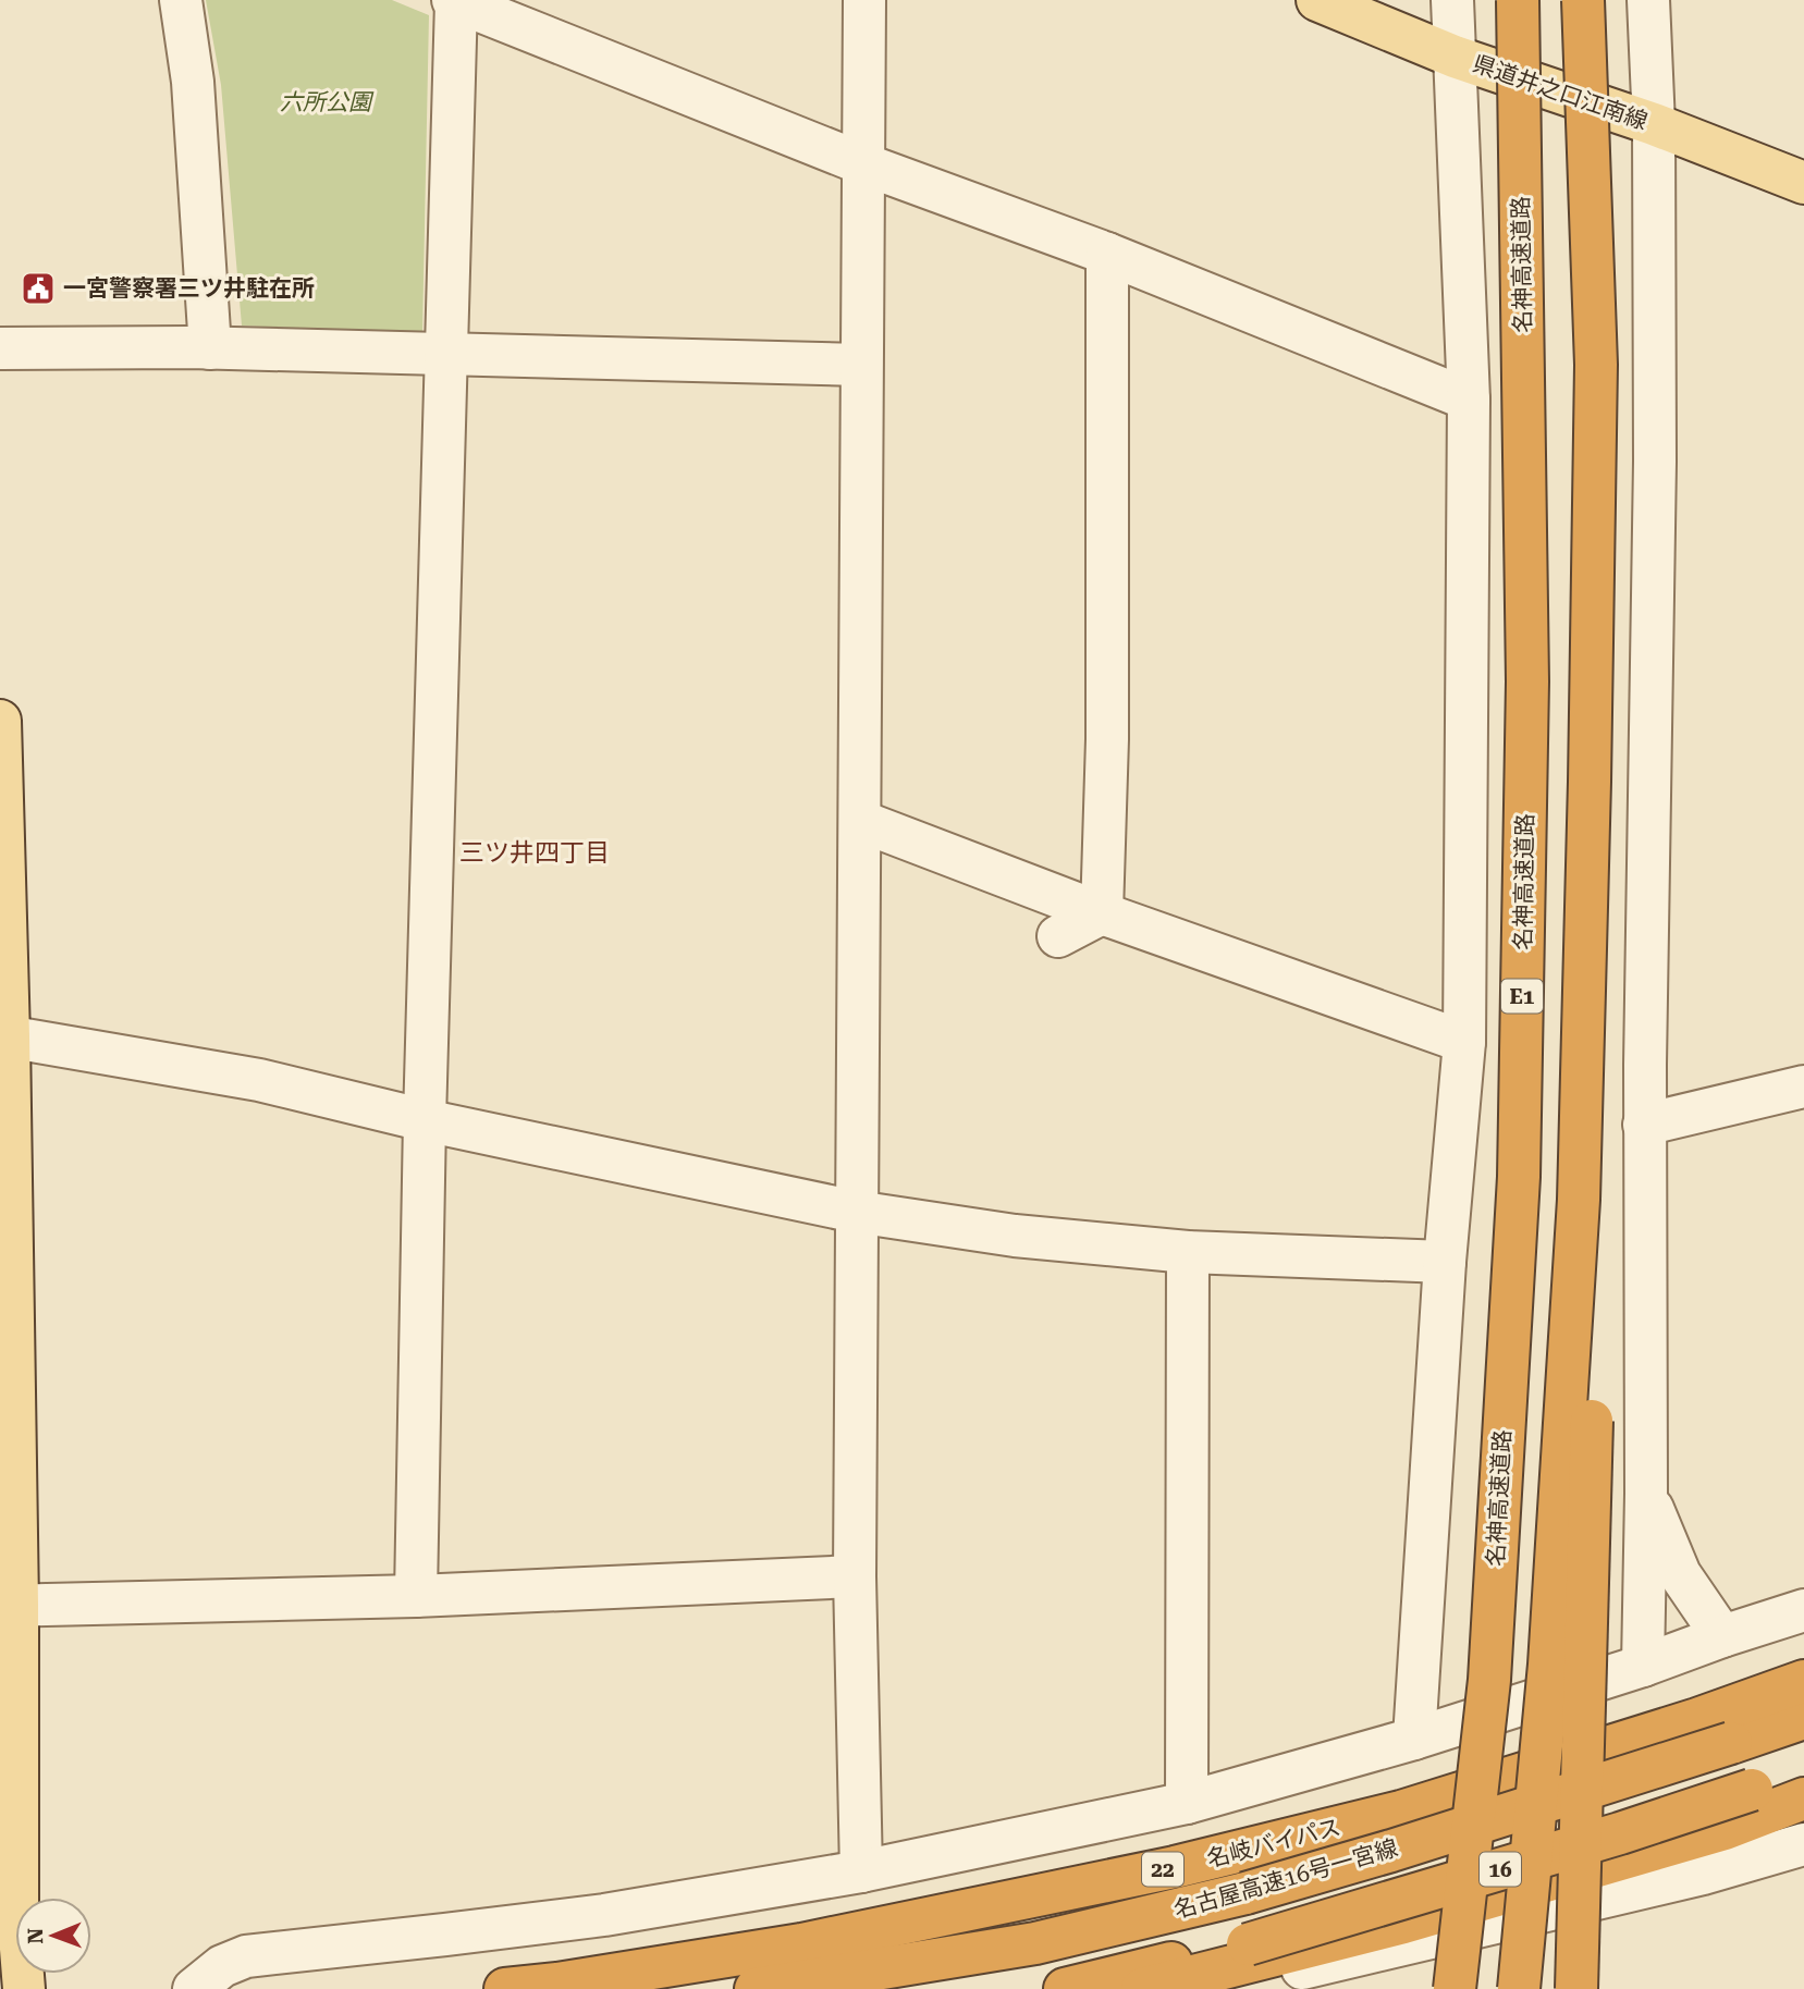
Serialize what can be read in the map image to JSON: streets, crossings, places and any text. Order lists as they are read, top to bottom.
{
  "streets": {
    "highway": [
      "名神高速道路",
      "E1",
      "名岐バイパス",
      "22",
      "16",
      "名古屋高速16号一宮線"
    ],
    "main road": ["県道井之口江南線"]
  },
  "districts": ["三ツ井四丁目"],
  "parks": ["六所公園"],
  "places": {
    "public building": ["一宮警察署三ツ井駐在所"]
  },
  "north": "left"
}
